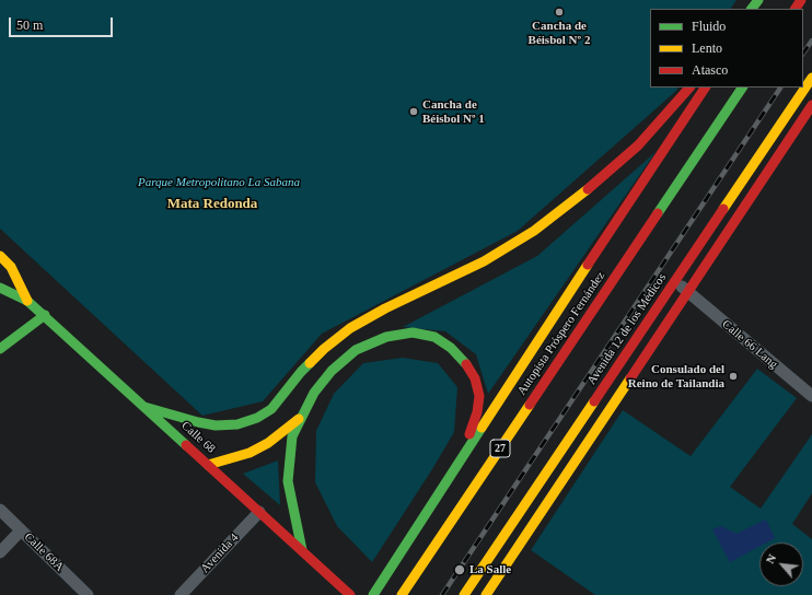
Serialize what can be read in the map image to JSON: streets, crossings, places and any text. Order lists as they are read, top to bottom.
{
  "streets": {
    "main road": [
      "Avenida 12 de los Médicos",
      "Autopista Próspero Fernández",
      "Calle 68",
      "27"
    ],
    "street": ["Calle 66 Lang", "Calle 68A", "Avenida 4"]
  },
  "crossings": [
    ["Avenida 12 de los Médicos", "Calle 66 Lang"],
    ["Calle 68", "Avenida 4"]
  ],
  "districts": ["Mata Redonda"],
  "parks": ["Parque Metropolitano La Sabana"],
  "places": [
    "Cancha de Béisbol Nº 2",
    "Cancha de Béisbol Nº 1",
    "Consulado del Reino de Tailandia",
    "La Salle"
  ],
  "legend": ["Fluido", "Lento", "Atasco"],
  "scale_bar": "50 m",
  "north": "top left"
}
